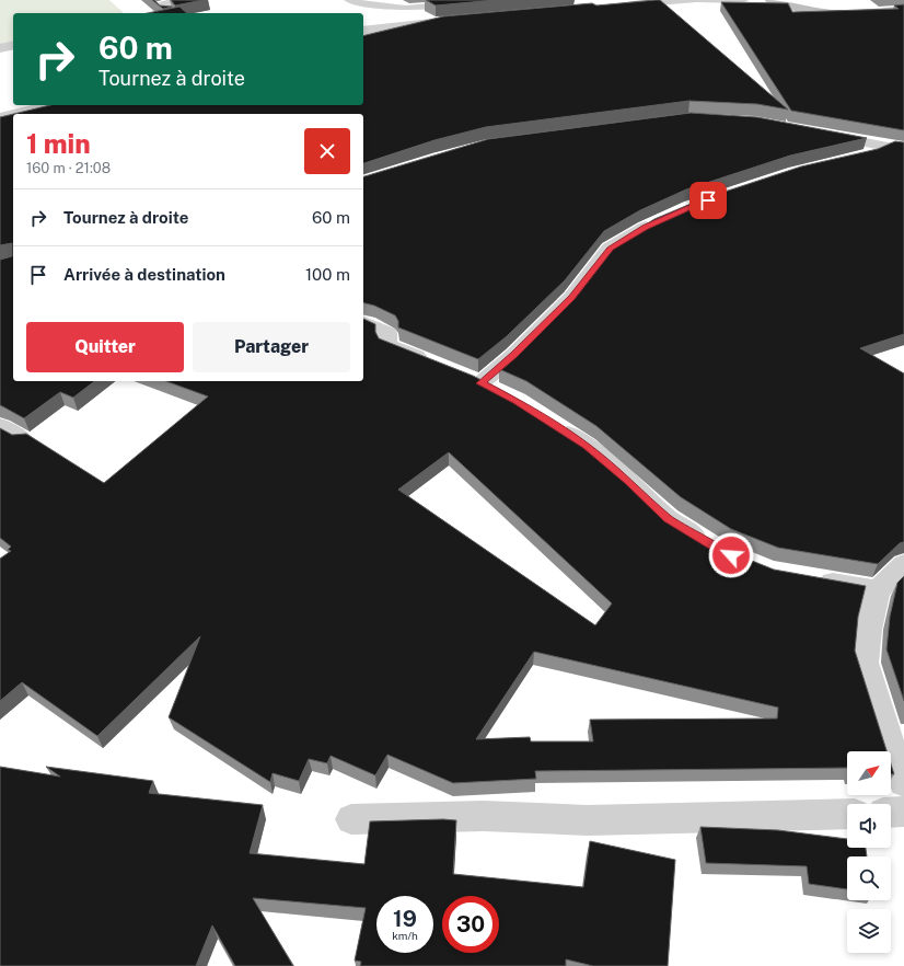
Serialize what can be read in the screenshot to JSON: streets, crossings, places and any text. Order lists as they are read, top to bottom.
{
  "north": "top right",
  "page": {
    "turn": ["60 m", "Tournez à droite"],
    "heading": ["1 min", "160 m · 21:08"],
    "list": [
      {
        "name": "Tournez à droite",
        "value": "60 m"
      },
      {
        "name": "Arrivée à destination",
        "value": "100 m"
      }
    ],
    "buttons": ["Quitter", "Partager"],
    "speed": "19 km/h",
    "limit": "30"
  }
}
